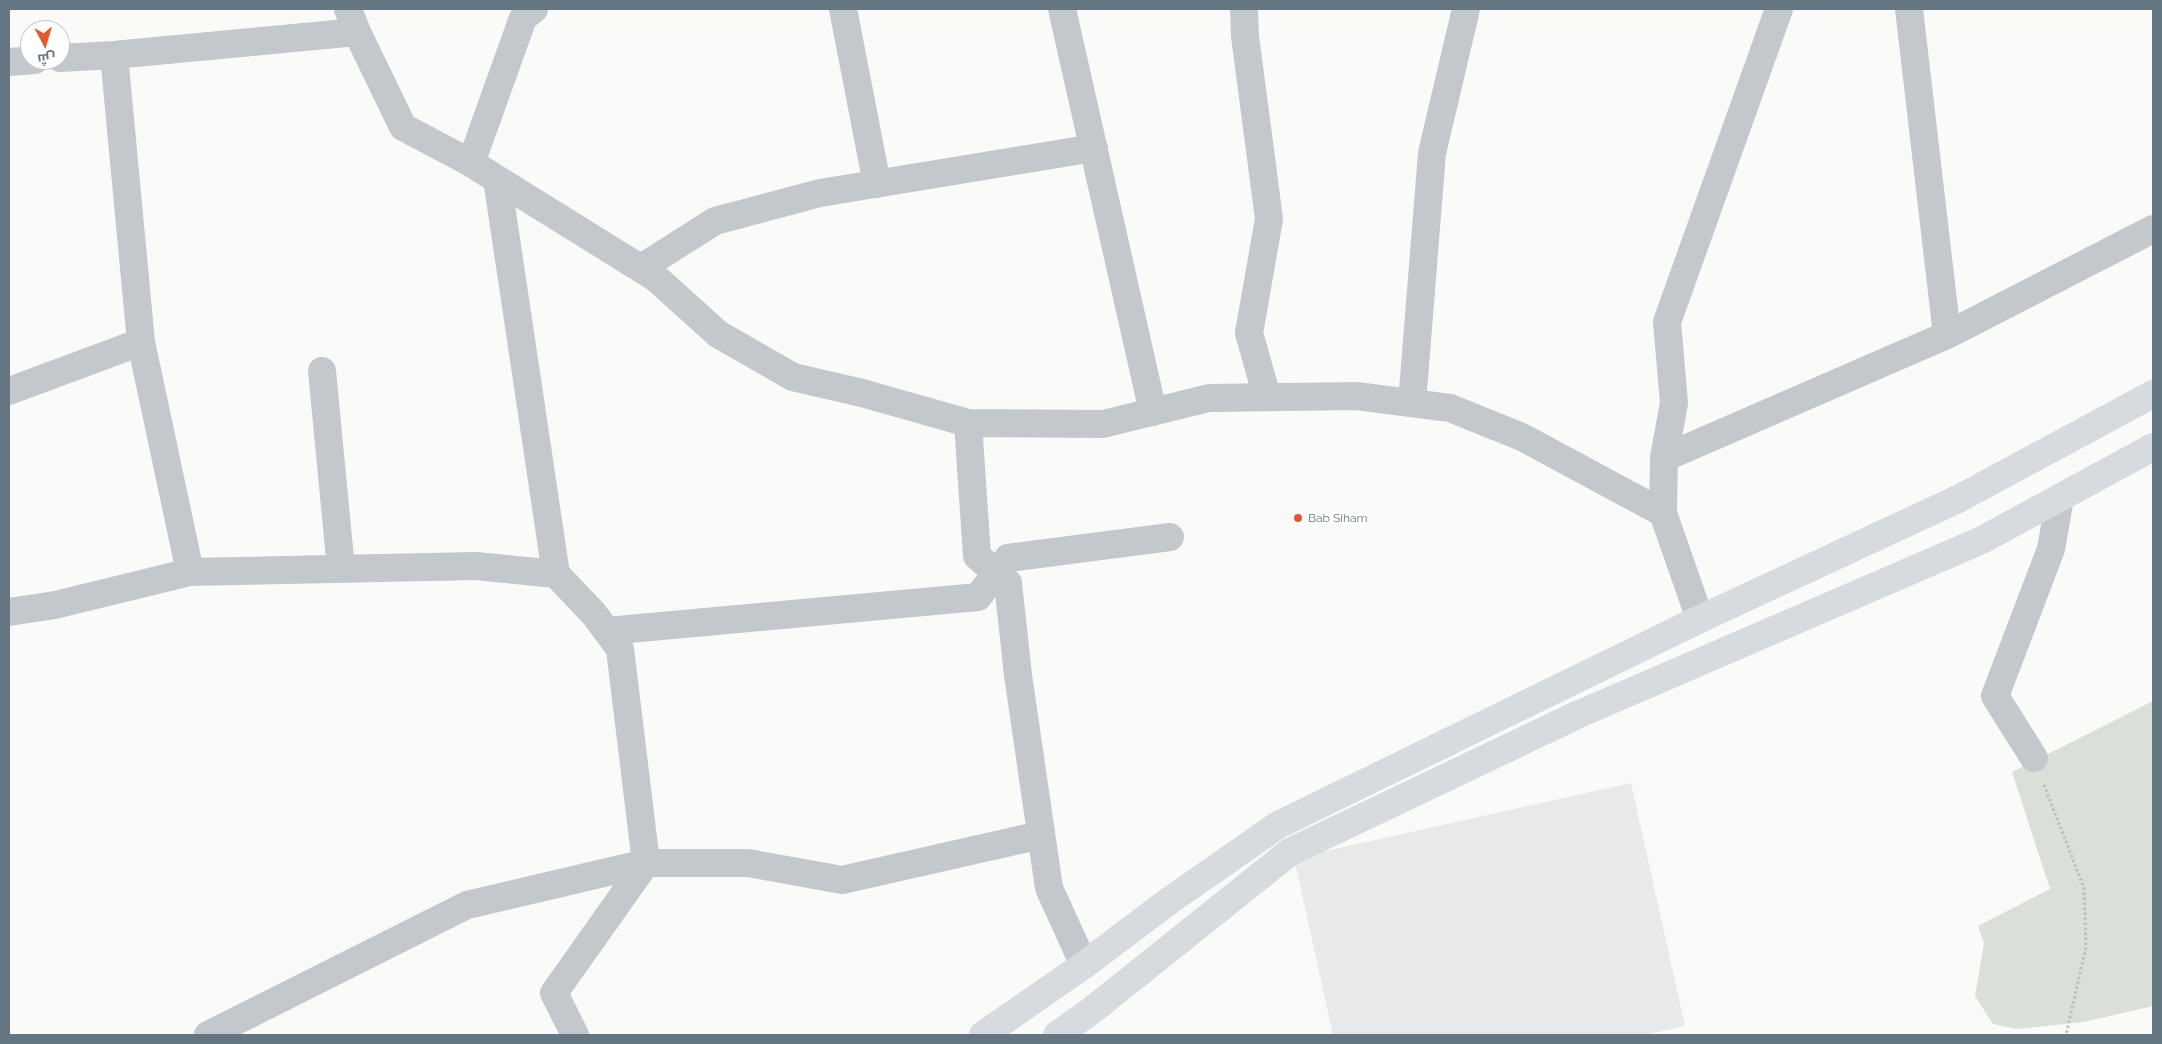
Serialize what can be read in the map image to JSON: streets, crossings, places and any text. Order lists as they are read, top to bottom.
{
  "places": ["Bab Siham"],
  "north": "bottom"
}
